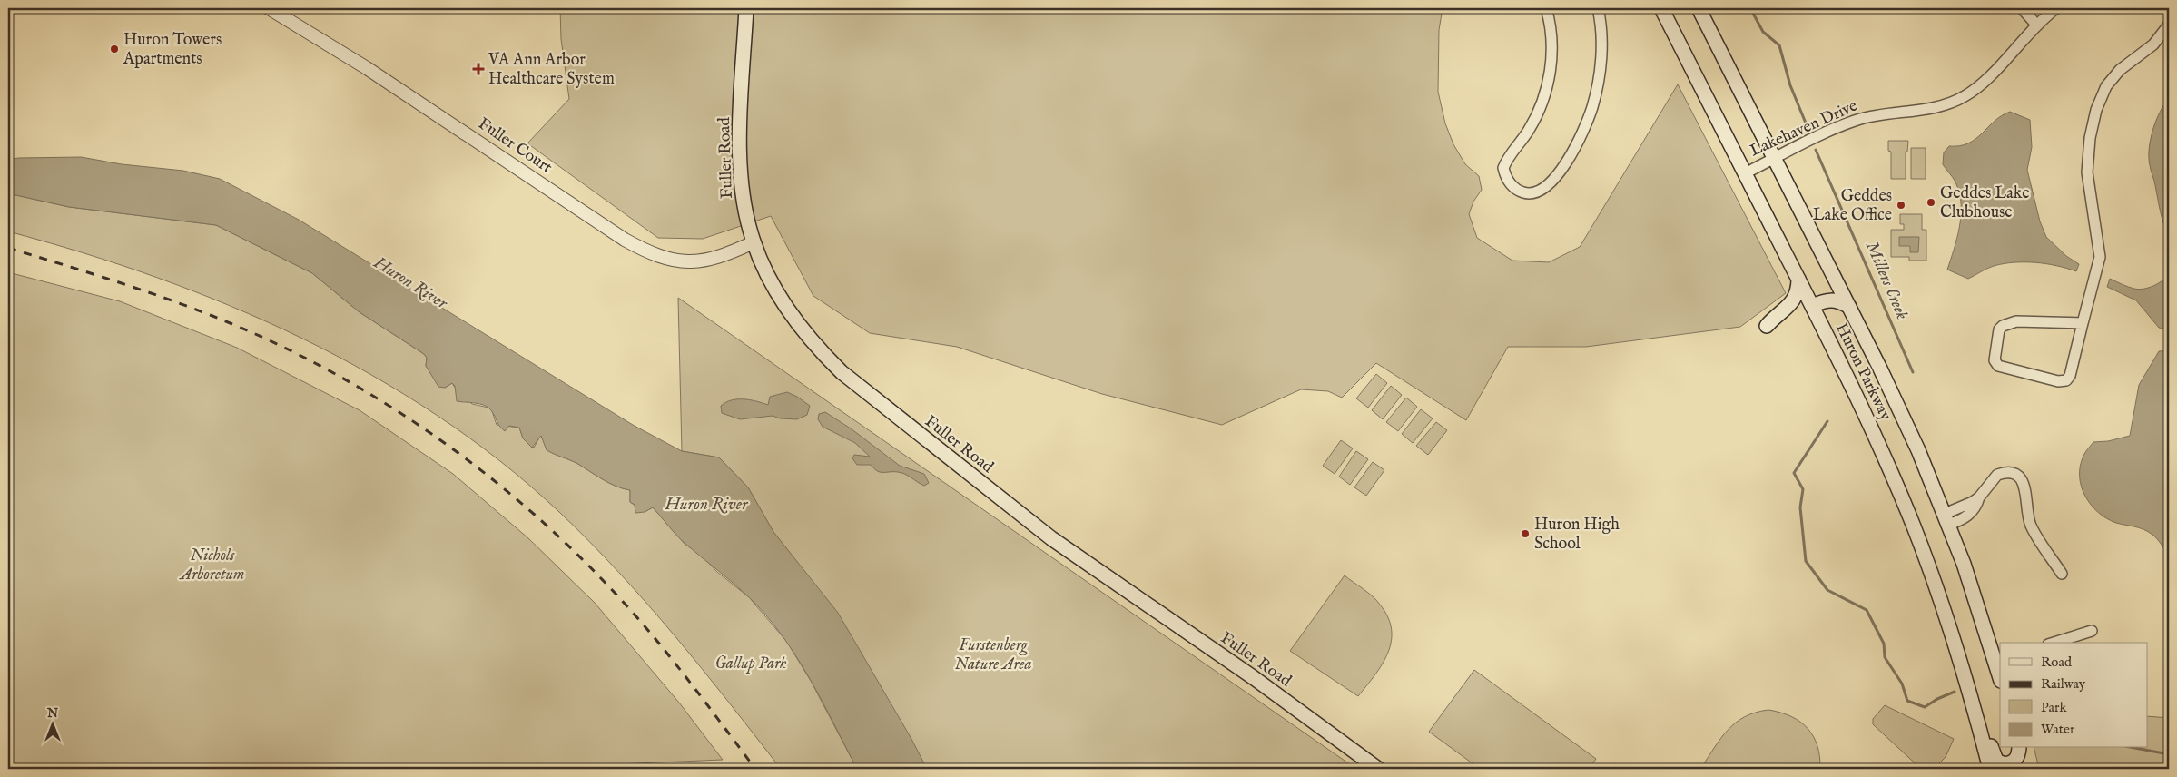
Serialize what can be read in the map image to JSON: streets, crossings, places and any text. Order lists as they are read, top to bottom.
{
  "streets": {
    "main road": ["Fuller Road", "Huron Parkway"],
    "street": ["Lakehaven Drive", "Fuller Court"]
  },
  "crossings": [
    ["Lakehaven Drive", "Huron Parkway"],
    ["Fuller Court", "Fuller Road"]
  ],
  "water": ["Millers Creek", "Huron River"],
  "parks": ["Nichols Arboretum", "Furstenberg Nature Area", "Gallup Park"],
  "places": {
    "other": [
      "Huron Towers Apartments",
      "Geddes Lake Clubhouse",
      "Geddes Lake Office",
      "Huron High School"
    ],
    "health": ["VA Ann Arbor Healthcare System"]
  },
  "legend": [
    "Road",
    "Railway",
    "Park",
    "Water"
  ],
  "north": "top"
}
